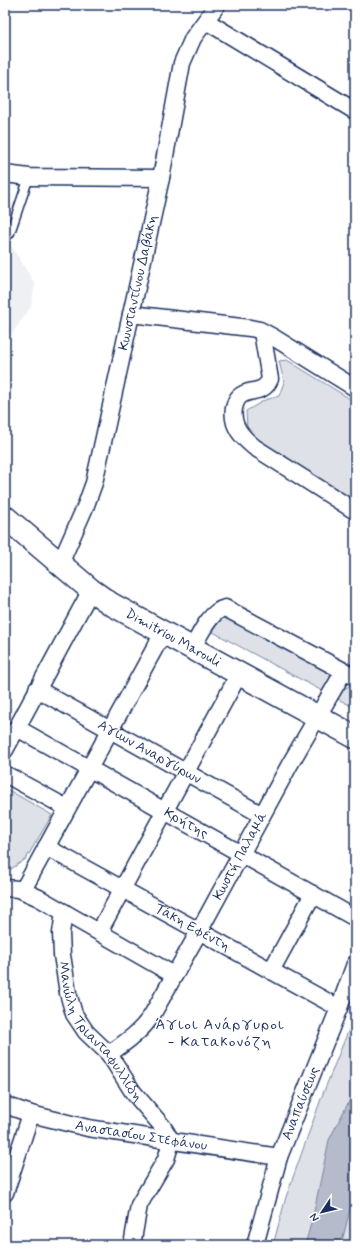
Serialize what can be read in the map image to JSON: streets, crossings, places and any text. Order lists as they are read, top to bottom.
{
  "streets": {
    "main road": ["Dimitriou Marouli"],
    "street": [
      "Κωνσταντίνου Δαβάκη",
      "Αγίων Αναργύρων",
      "Κρήτης",
      "Κωστή Παλαμά",
      "Τάκη Εφέντη",
      "Μανώλη Τριανταφυλλίδη",
      "Αναπαύσεως",
      "Αναστασίου Στεφάνου"
    ]
  },
  "crossings": [
    ["Κωνσταντίνου Δαβάκη", "Dimitriou Marouli"],
    ["Dimitriou Marouli", "Κωστή Παλαμά"],
    ["Αγίων Αναργύρων", "Κωστή Παλαμά"],
    ["Κρήτης", "Κωστή Παλαμά"],
    ["Κωστή Παλαμά", "Τάκη Εφέντη"],
    ["Κωστή Παλαμά", "Μανώλη Τριανταφυλλίδη"],
    ["Τάκη Εφέντη", "Αναπαύσεως"],
    ["Μανώλη Τριανταφυλλίδη", "Αναστασίου Στεφάνου"],
    ["Αναπαύσεως", "Αναστασίου Στεφάνου"]
  ],
  "districts": ["Άγιοι Ανάργυροι - Κατακονόζη"],
  "north": "bottom left"
}
